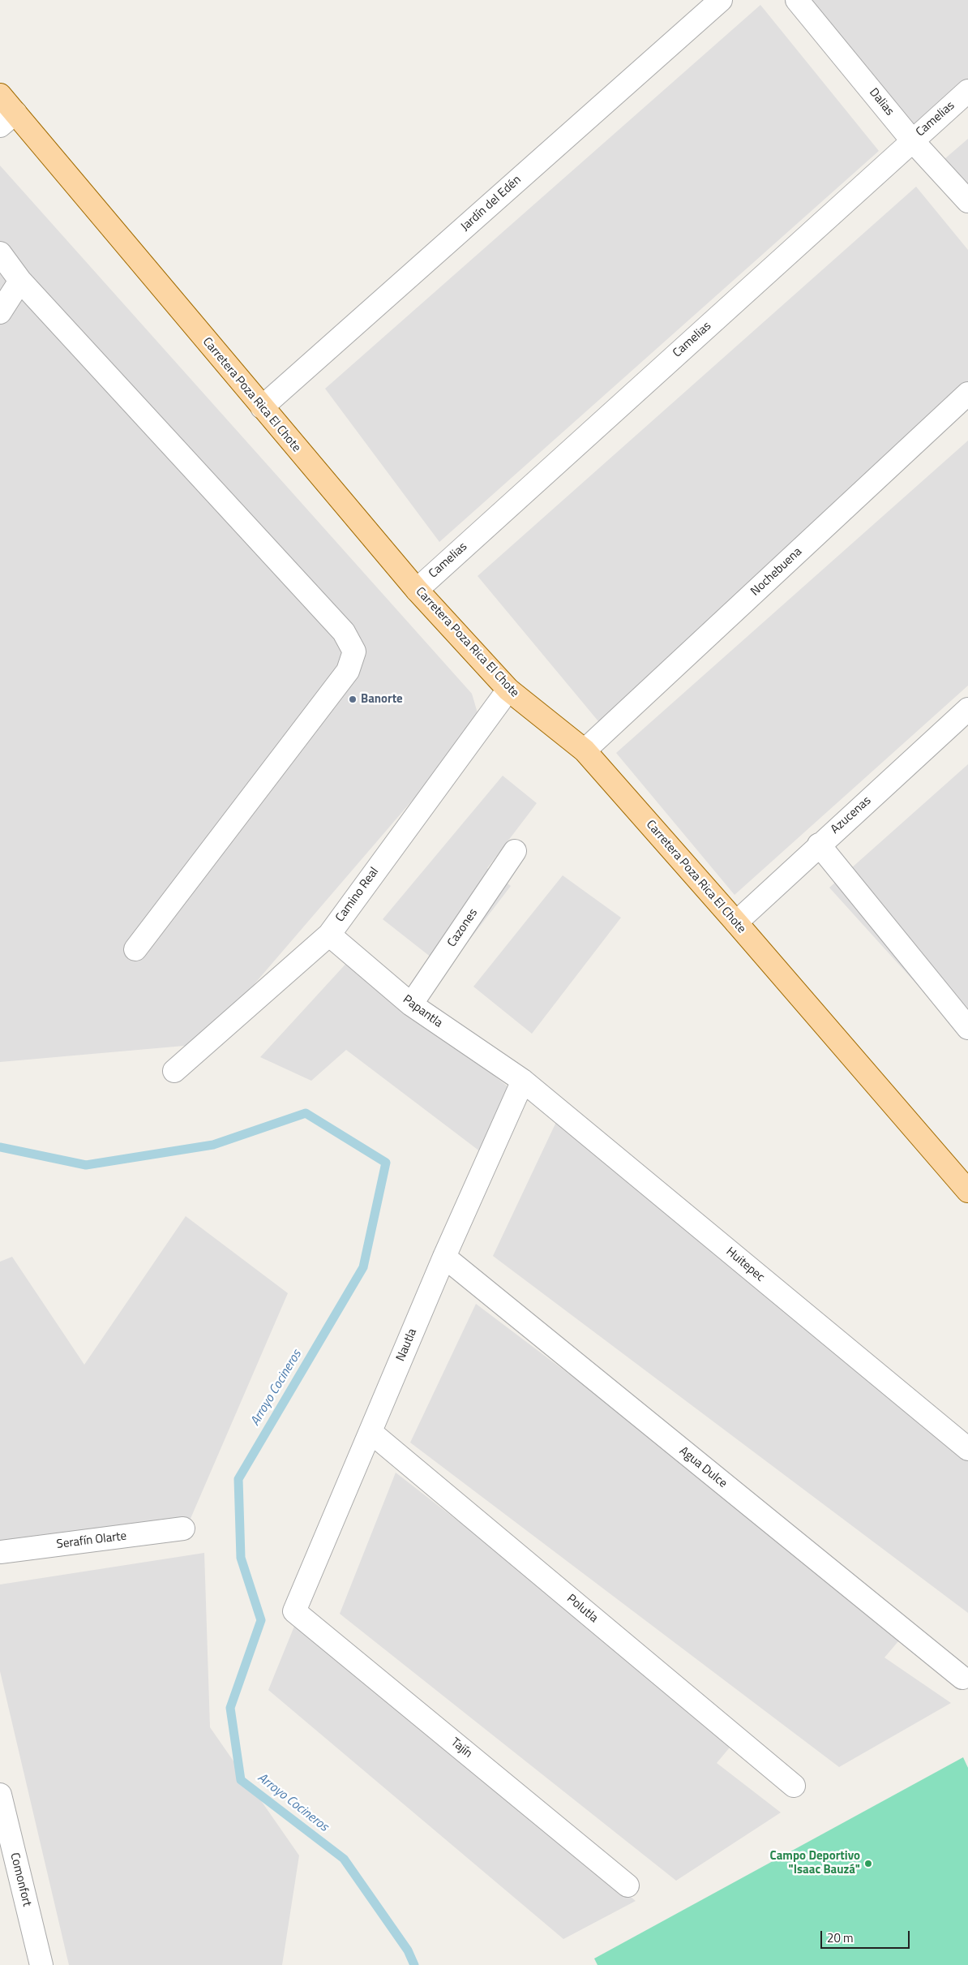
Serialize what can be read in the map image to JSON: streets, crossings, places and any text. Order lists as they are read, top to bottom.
{
  "streets": {
    "main road": ["Carretera Poza Rica El Chote"],
    "street": [
      "Dalias",
      "Camelias",
      "Jardín del Edén",
      "Nochebuena",
      "Azucenas",
      "Camino Real",
      "Cazones",
      "Papantla",
      "Huitepec",
      "Nautla",
      "Agua Dulce",
      "Serafín Olarte",
      "Polutla",
      "Tajín",
      "Comonfort"
    ]
  },
  "crossings": [
    ["Dalias", "Camelias"],
    ["Camelias", "Carretera Poza Rica El Chote"],
    ["Jardín del Edén", "Carretera Poza Rica El Chote"],
    ["Carretera Poza Rica El Chote", "Nochebuena"],
    ["Carretera Poza Rica El Chote", "Azucenas"],
    ["Carretera Poza Rica El Chote", "Camino Real"],
    ["Camino Real", "Papantla"],
    ["Cazones", "Papantla"],
    ["Papantla", "Huitepec"],
    ["Papantla", "Nautla"],
    ["Huitepec", "Nautla"],
    ["Nautla", "Agua Dulce"],
    ["Nautla", "Polutla"],
    ["Nautla", "Tajín"]
  ],
  "water": ["Arroyo Cocineros"],
  "places": ["Banorte", "Campo Deportivo \"Isaac Bauzá\""],
  "scale_bar": "20 m"
}
